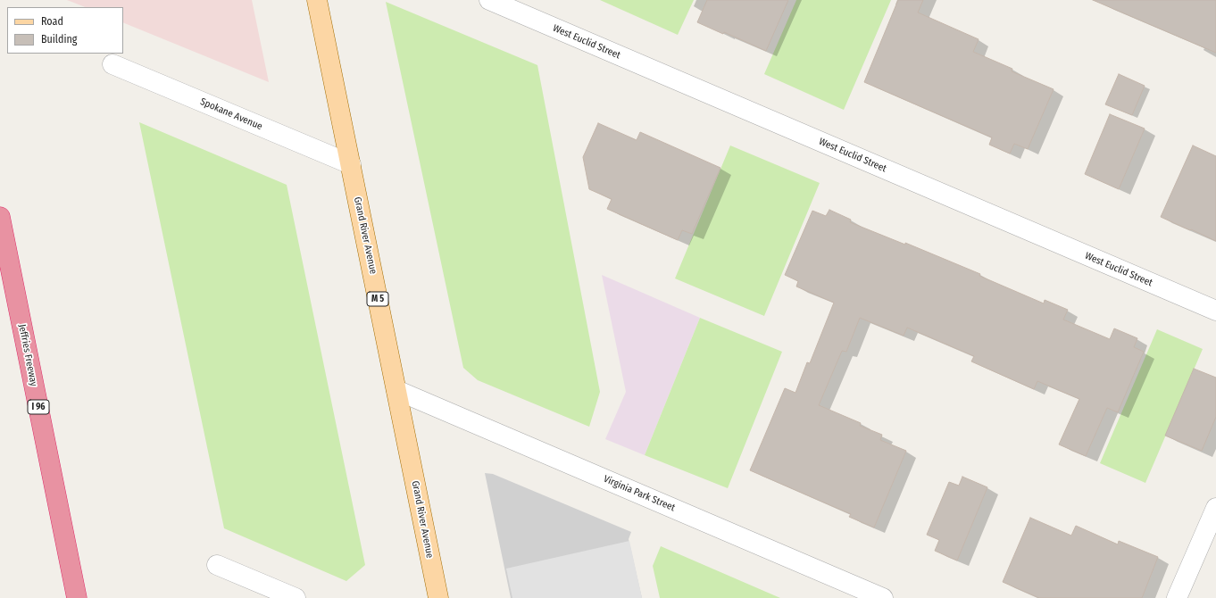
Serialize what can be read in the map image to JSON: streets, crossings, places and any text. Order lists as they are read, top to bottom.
{
  "streets": {
    "highway": ["Jeffries Freeway", "I 96"],
    "main road": ["Grand River Avenue", "M 5"],
    "street": ["West Euclid Street", "Spokane Avenue", "Virginia Park Street"]
  },
  "crossings": [
    ["Spokane Avenue", "Grand River Avenue"],
    ["Grand River Avenue", "Virginia Park Street"]
  ],
  "legend": ["Road", "Building"]
}
